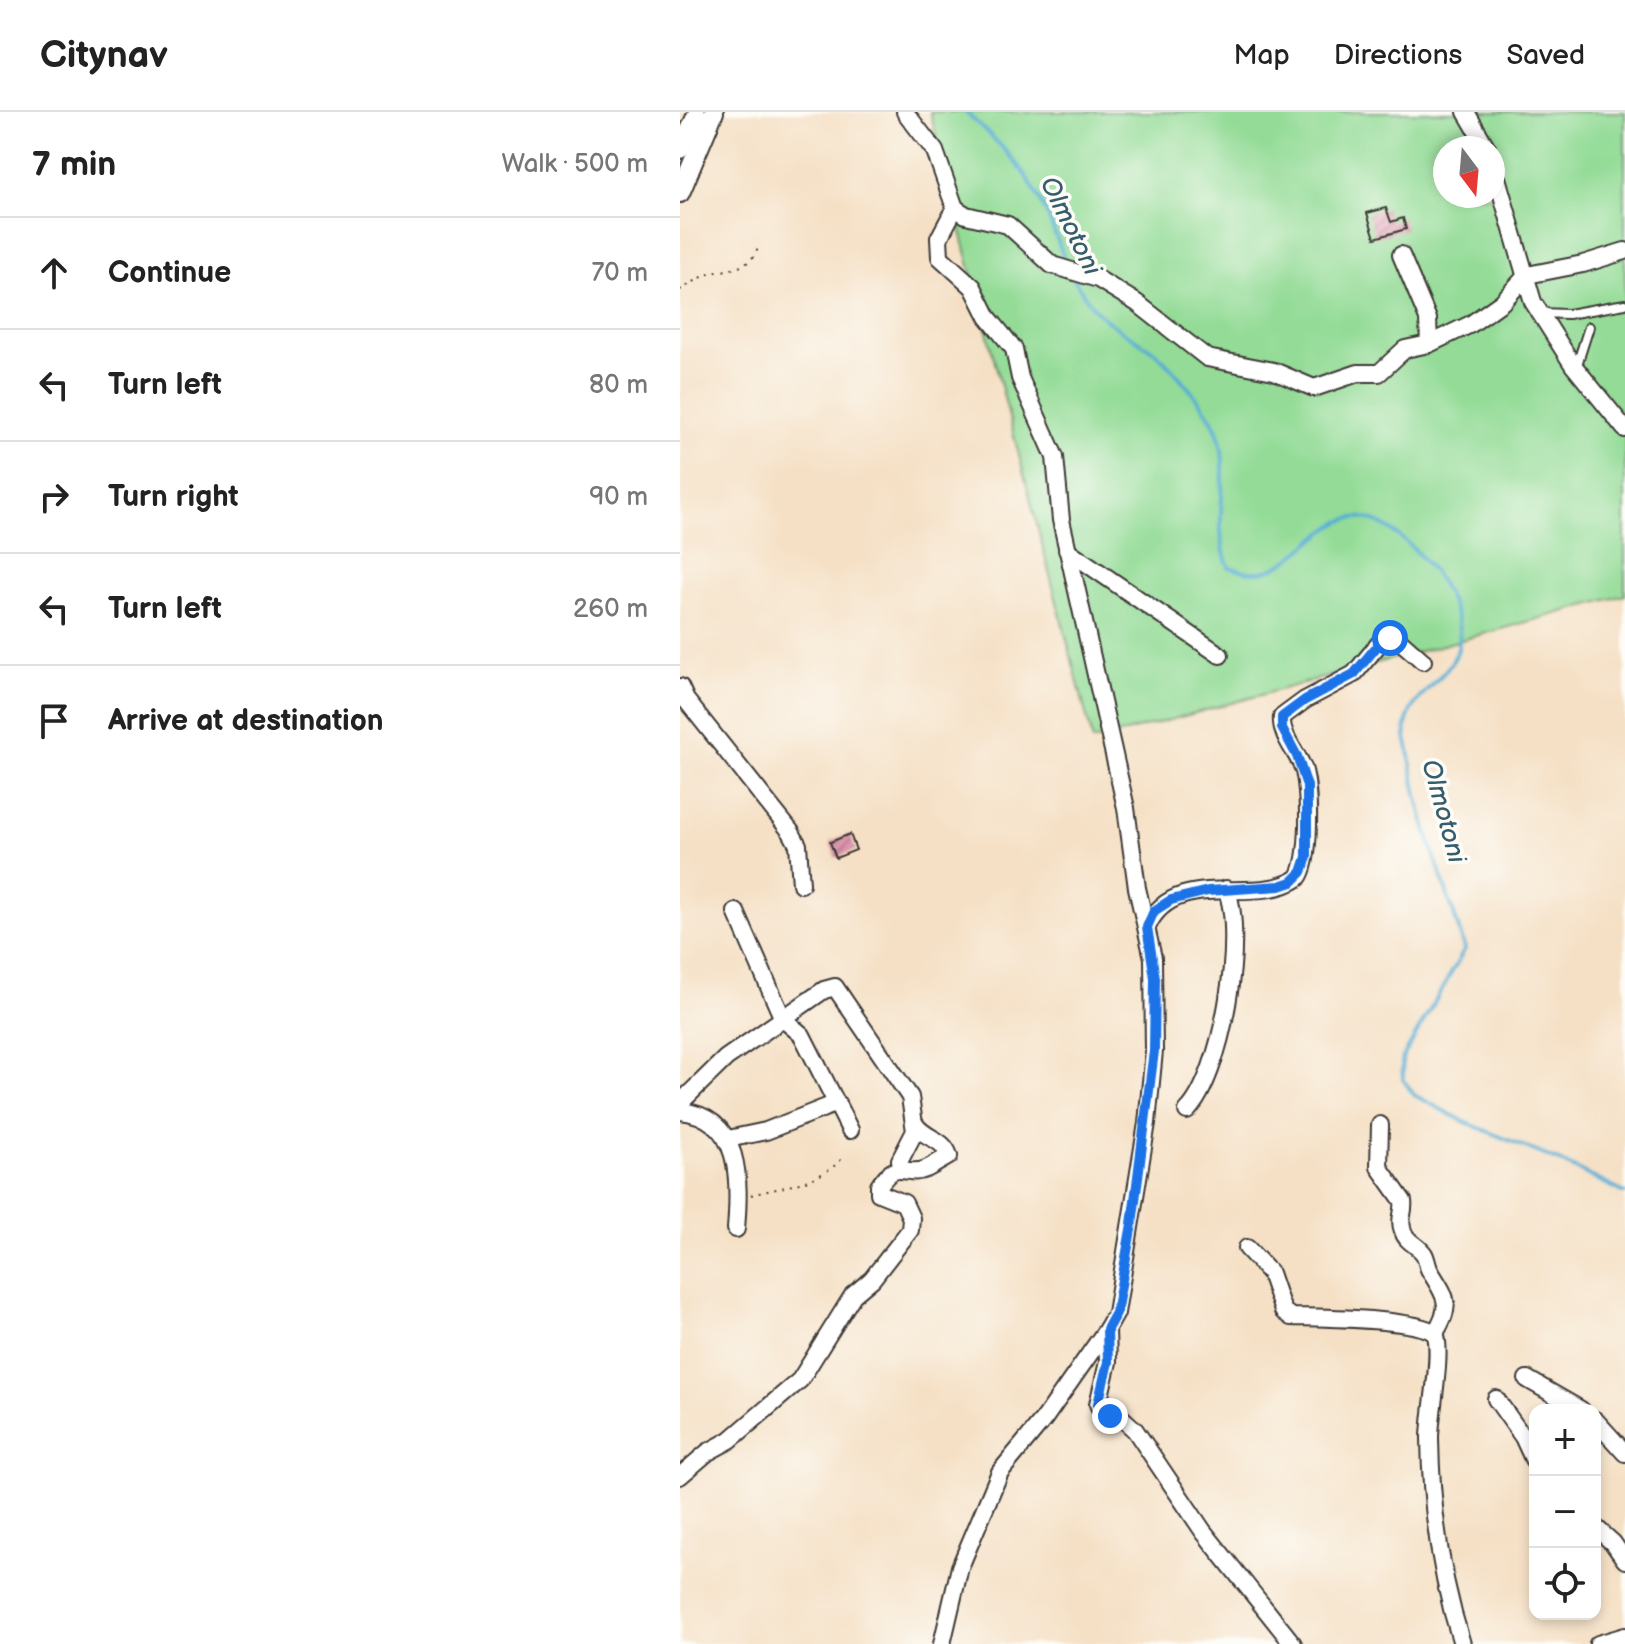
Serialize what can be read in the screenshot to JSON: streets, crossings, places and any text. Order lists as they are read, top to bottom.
{
  "water": ["Olmotoni"],
  "north": "bottom",
  "page": {
    "header": "Citynav",
    "nav": ["Map", "Directions", "Saved"],
    "heading": ["7 min", "Walk · 500 m"],
    "list": [
      ["Continue", "70 m"],
      ["Turn left", "80 m"],
      ["Turn right", "90 m"],
      ["Turn left", "260 m"],
      "Arrive at destination"
    ],
    "map_buttons": ["+", "−"]
  }
}
